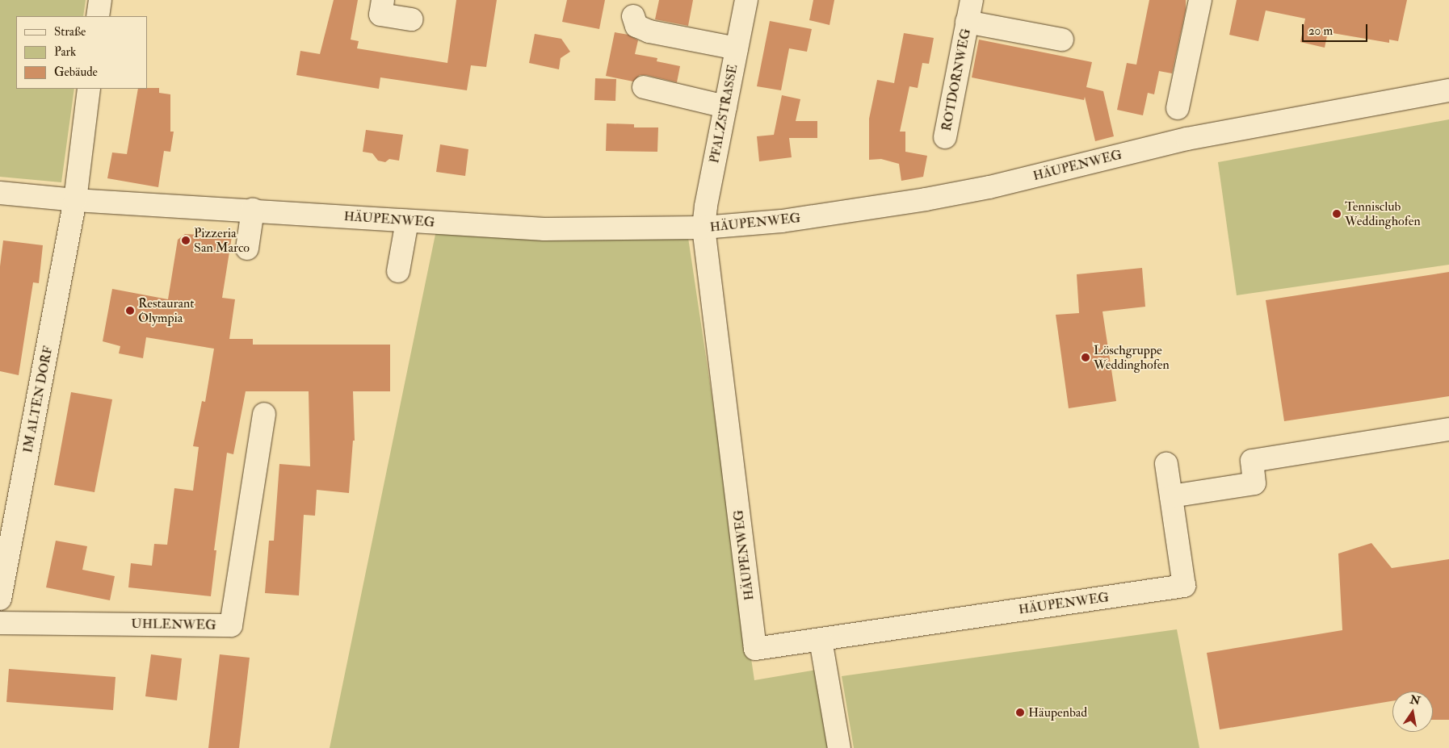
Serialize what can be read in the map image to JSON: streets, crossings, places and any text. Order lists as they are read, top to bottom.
{
  "streets": {
    "street": [
      "ROTDORNWEG",
      "PFALZSTRASSE",
      "HÄUPENWEG",
      "IM ALTEN DORF",
      "UHLENWEG"
    ]
  },
  "crossings": [
    ["PFALZSTRASSE", "HÄUPENWEG"],
    ["HÄUPENWEG", "IM ALTEN DORF"]
  ],
  "places": [
    "Tennisclub Weddinghofen",
    "Pizzeria San Marco",
    "Restaurant Olympia",
    "Löschgruppe Weddinghofen",
    "Häupenbad"
  ],
  "legend": ["Straße", "Park", "Gebäude"],
  "scale_bar": "20 m",
  "north": "top"
}
